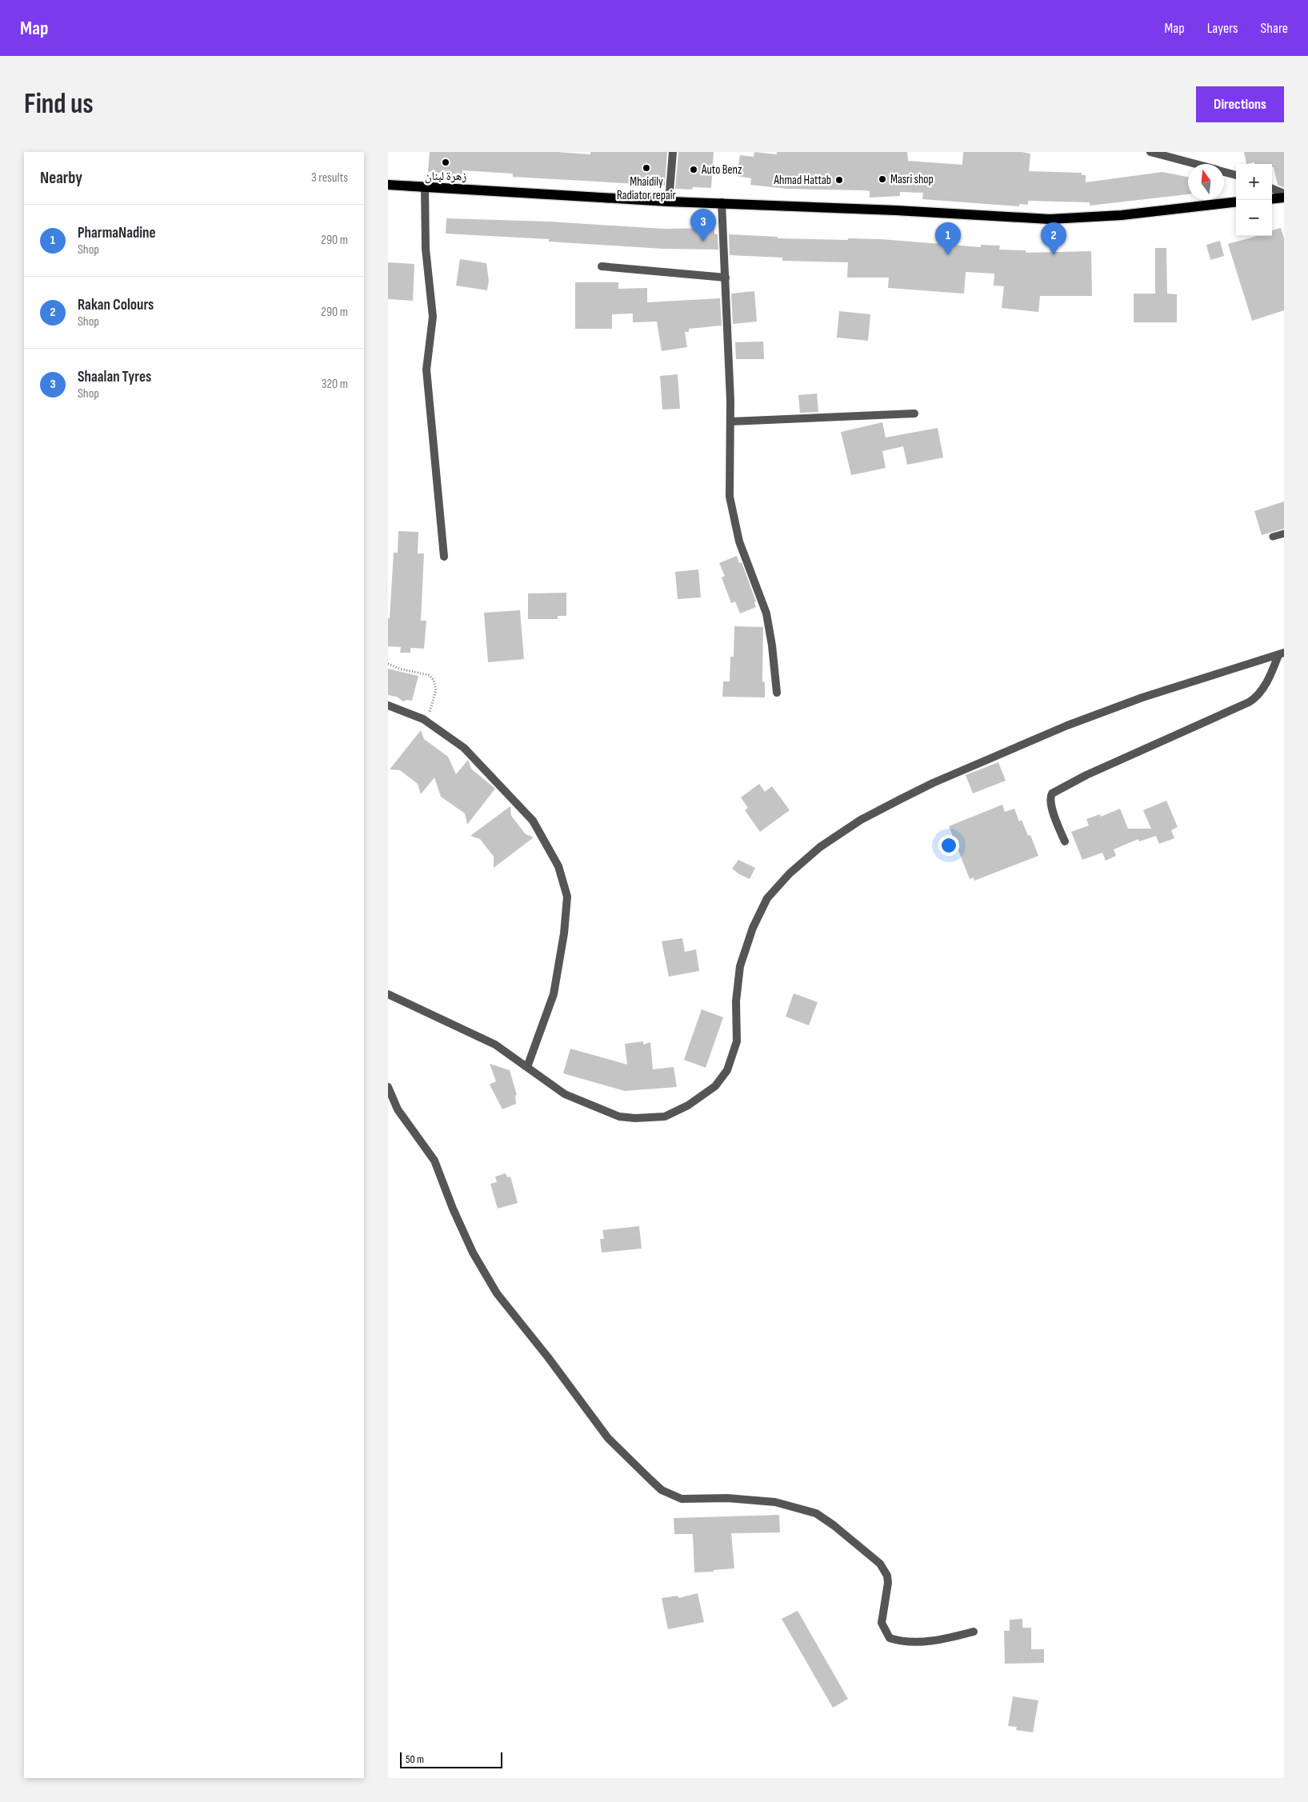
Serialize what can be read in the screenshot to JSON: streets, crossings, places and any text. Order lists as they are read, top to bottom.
{
  "places": [
    "زهرة لبنان",
    "Mhaidily Radiator repair",
    "Auto Benz",
    "Masri shop",
    "Ahmad Hattab"
  ],
  "scale_bar": "50 m",
  "north": "top",
  "page": {
    "header": "Map",
    "nav": ["Map", "Layers", "Share"],
    "buttons": "Directions",
    "title": "Find us",
    "heading": ["Nearby", "3 results"],
    "map_buttons": ["+", "−"],
    "list": [
      {
        "mark": "1",
        "name": "PharmaNadine",
        "note": "Shop",
        "value": "290 m"
      },
      {
        "mark": "2",
        "name": "Rakan Colours",
        "note": "Shop",
        "value": "290 m"
      },
      {
        "mark": "3",
        "name": "Shaalan Tyres",
        "note": "Shop",
        "value": "320 m"
      }
    ],
    "pins": ["3", "1", "2"],
    "scale": "50 m"
  }
}
